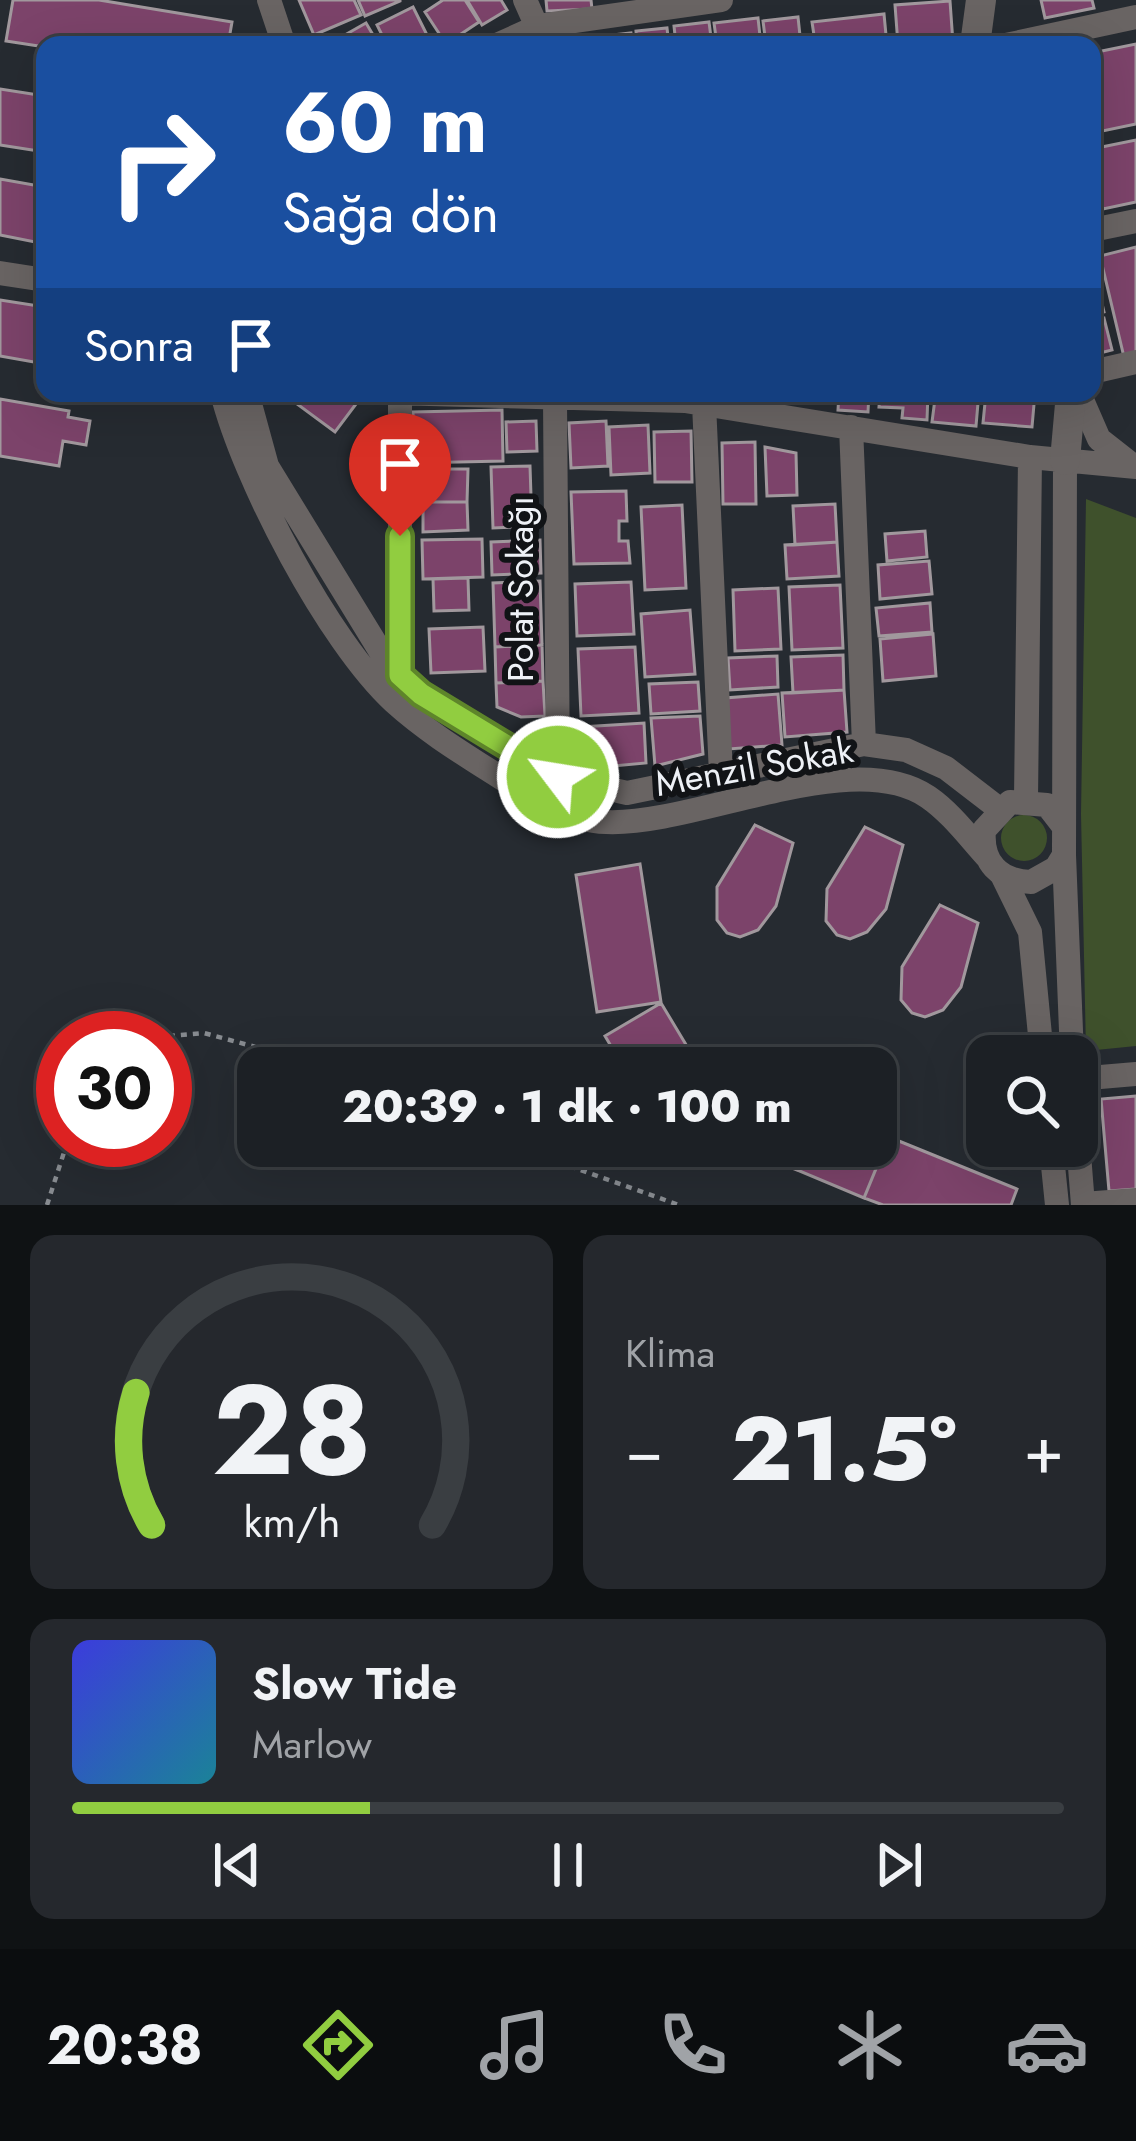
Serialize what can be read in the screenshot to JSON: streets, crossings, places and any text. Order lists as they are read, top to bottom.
{
  "streets": {
    "street": ["Polat Sokağı", "Menzil Sokak"]
  },
  "crossings": [
    ["Polat Sokağı", "Menzil Sokak"]
  ],
  "page": {
    "turn": ["60 m", "Sağa dön"],
    "then": "Sonra",
    "limit": "30",
    "trip": "20:39 · 1 dk · 100 m",
    "tile": "Klima",
    "heat": ["−", "21.5°", "+"],
    "song": ["Slow Tide", "Marlow"],
    "tabs": "20:38",
    "gauge": ["28", "km/h"]
  }
}
